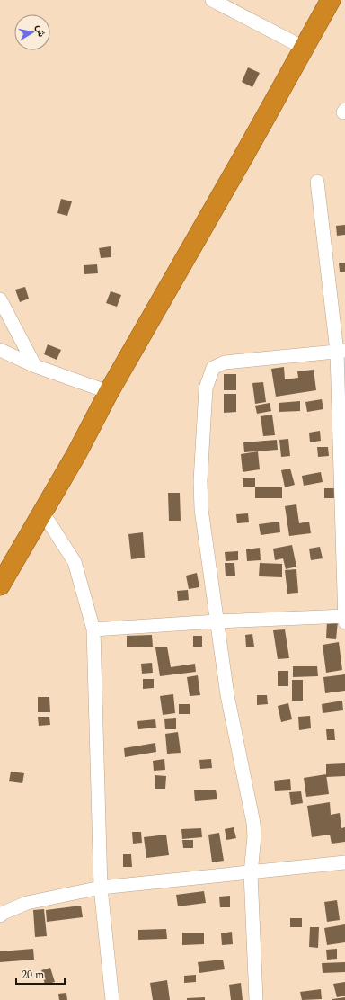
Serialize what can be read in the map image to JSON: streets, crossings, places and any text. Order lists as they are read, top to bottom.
{
  "scale_bar": "20 m",
  "north": "right"
}
